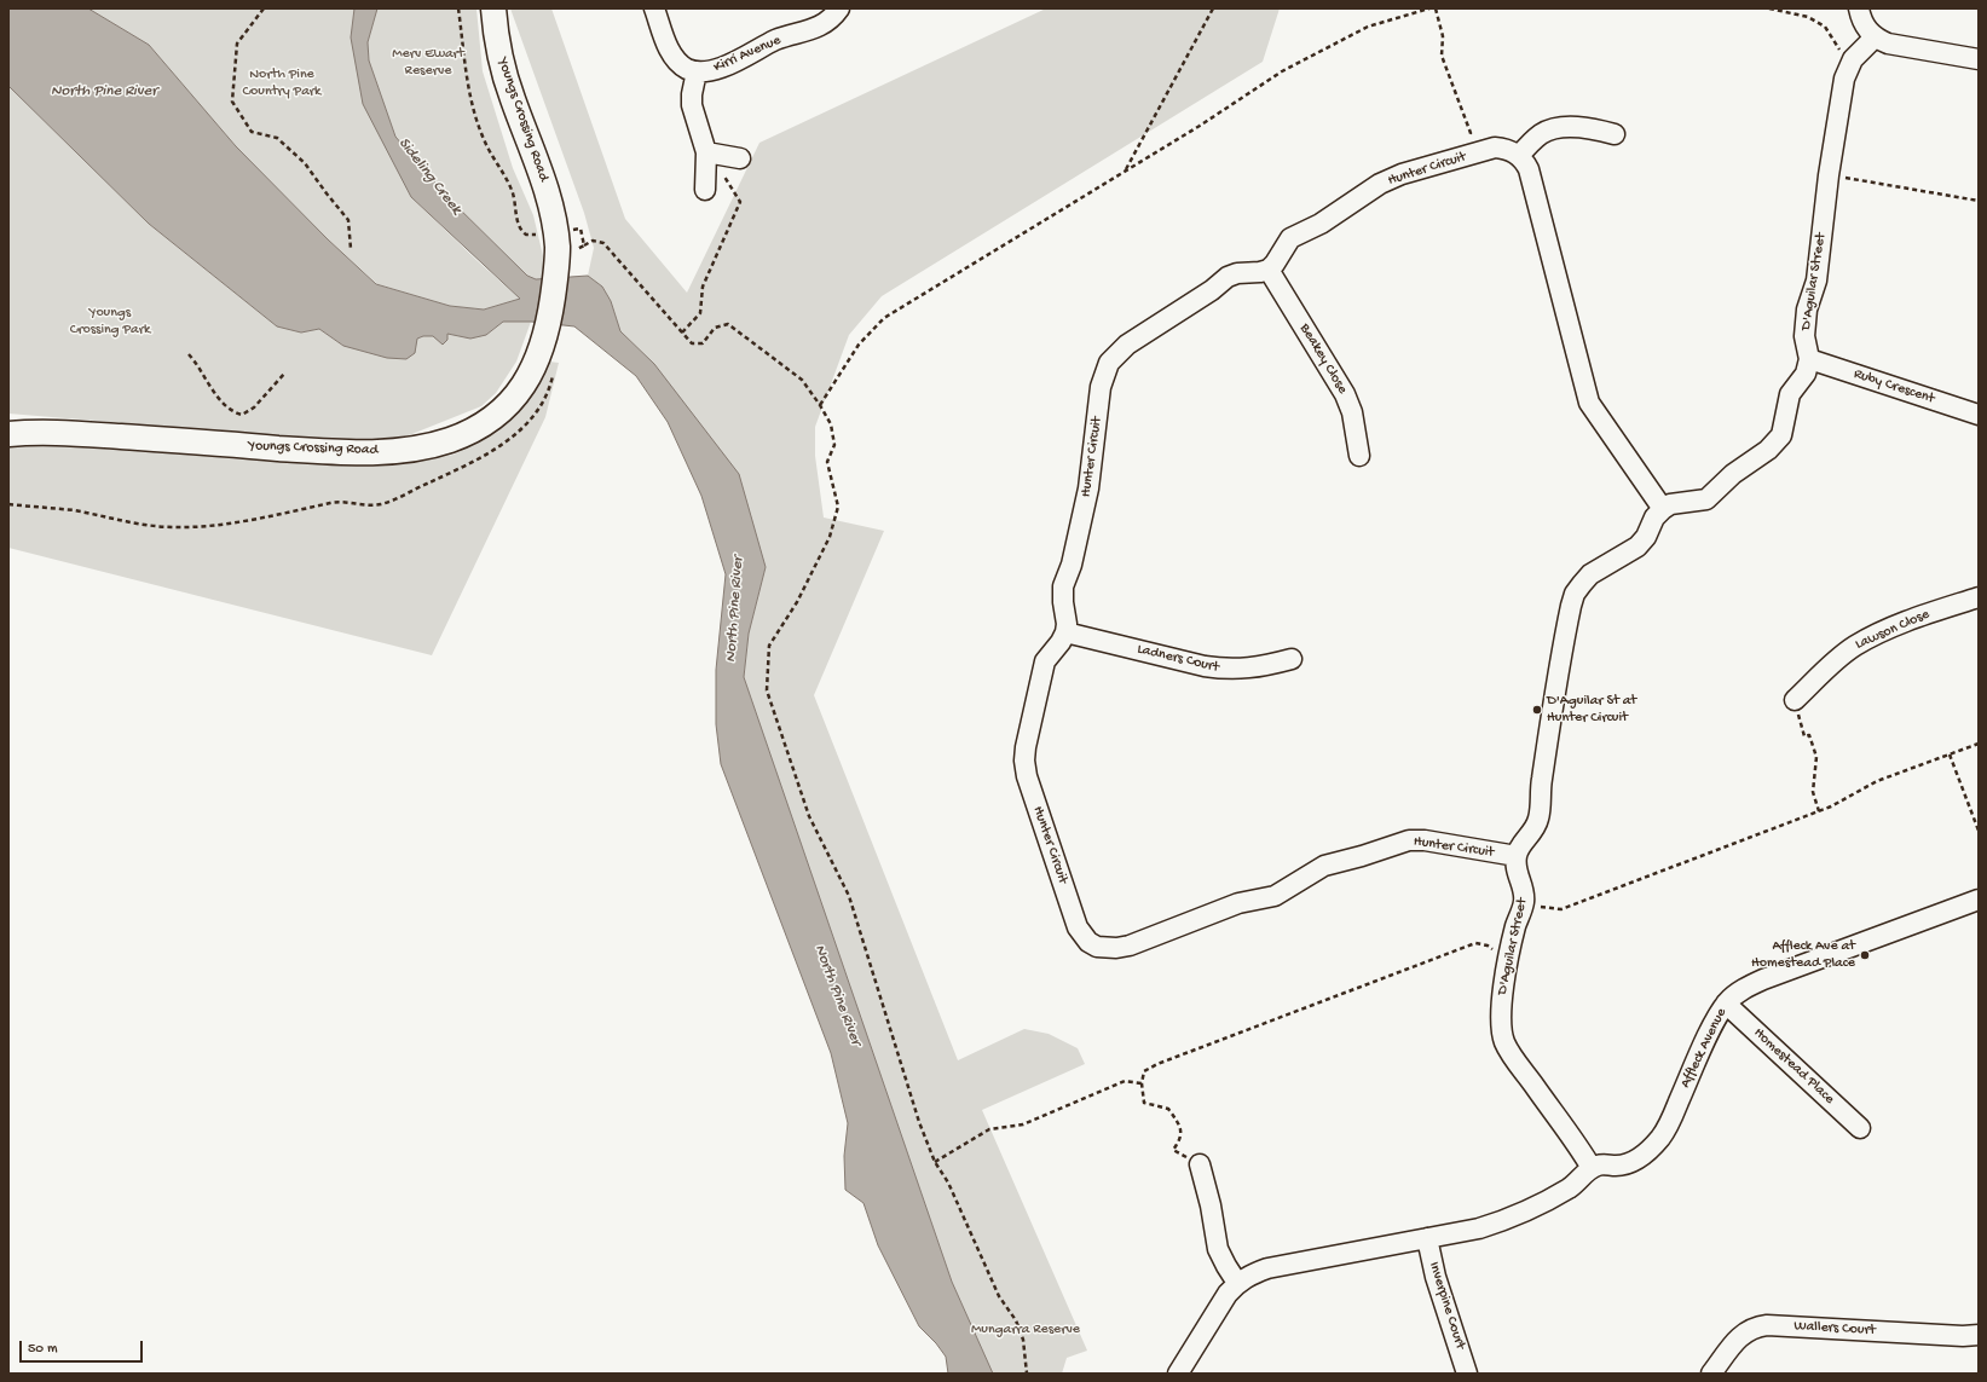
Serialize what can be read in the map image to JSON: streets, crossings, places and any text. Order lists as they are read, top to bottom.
{
  "streets": {
    "main road": ["Youngs Crossing Road"],
    "street": [
      "Kirri Avenue",
      "Hunter Circuit",
      "D'Aguilar Street",
      "Beakey Close",
      "Ruby Crescent",
      "Lawson Close",
      "Ladners Court",
      "Affleck Avenue",
      "Homestead Place",
      "Inverpine Court",
      "Wallers Court"
    ]
  },
  "crossings": [
    ["Hunter Circuit", "D'Aguilar Street"],
    ["Hunter Circuit", "Beakey Close"],
    ["Hunter Circuit", "Ladners Court"],
    ["D'Aguilar Street", "Ruby Crescent"],
    ["D'Aguilar Street", "Affleck Avenue"],
    ["Affleck Avenue", "Homestead Place"]
  ],
  "water": ["North Pine River", "Sideling Creek"],
  "parks": [
    "Merv Ewart Reserve",
    "North Pine Country Park",
    "Youngs Crossing Park",
    "Mungarra Reserve"
  ],
  "places": ["D'Aguilar St at Hunter Circuit", "Affleck Ave at Homestead Place"],
  "scale_bar": "50 m"
}
